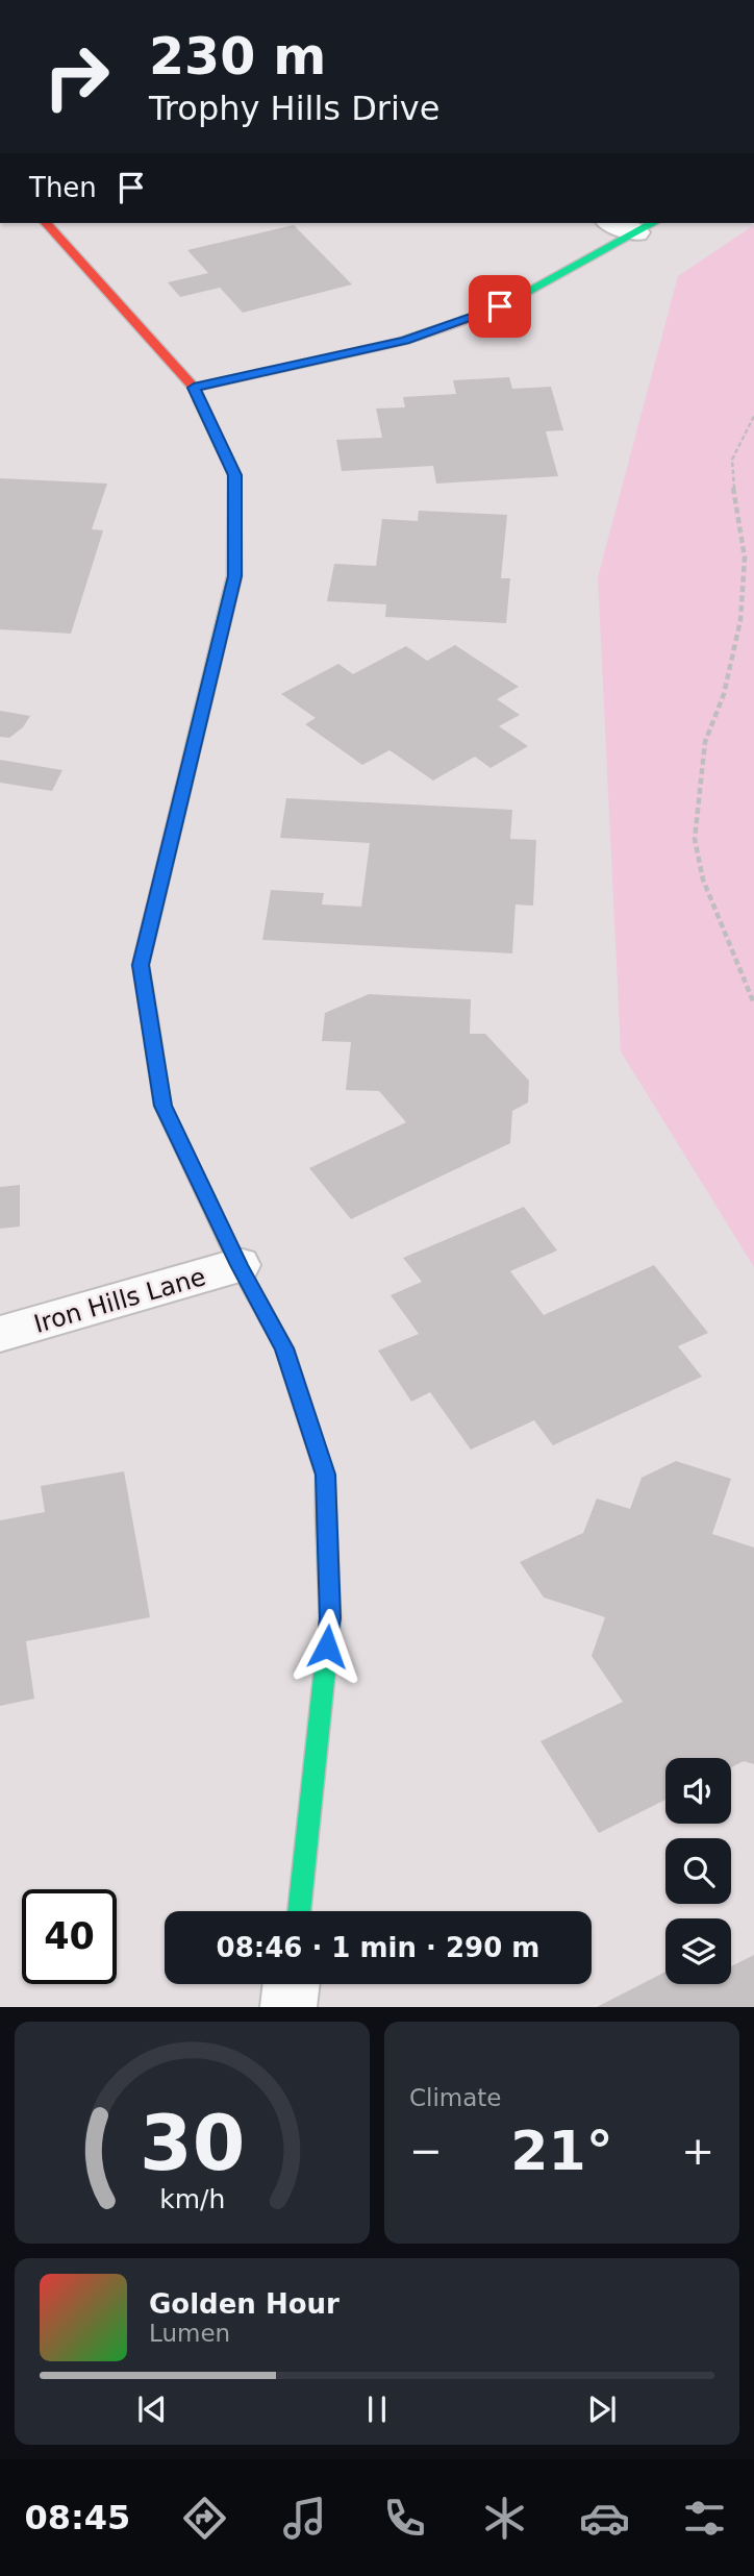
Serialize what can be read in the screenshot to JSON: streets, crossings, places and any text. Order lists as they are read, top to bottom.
{
  "streets": {
    "street": ["Iron Hills Lane"]
  },
  "page": {
    "turn": ["230 m", "Trophy Hills Drive"],
    "then": "Then",
    "limit": "40",
    "trip": "08:46 · 1 min · 290 m",
    "tile": "Climate",
    "heat": ["−", "21°", "+"],
    "song": ["Golden Hour", "Lumen"],
    "tabs": "08:45",
    "gauge": ["30", "km/h"]
  }
}
